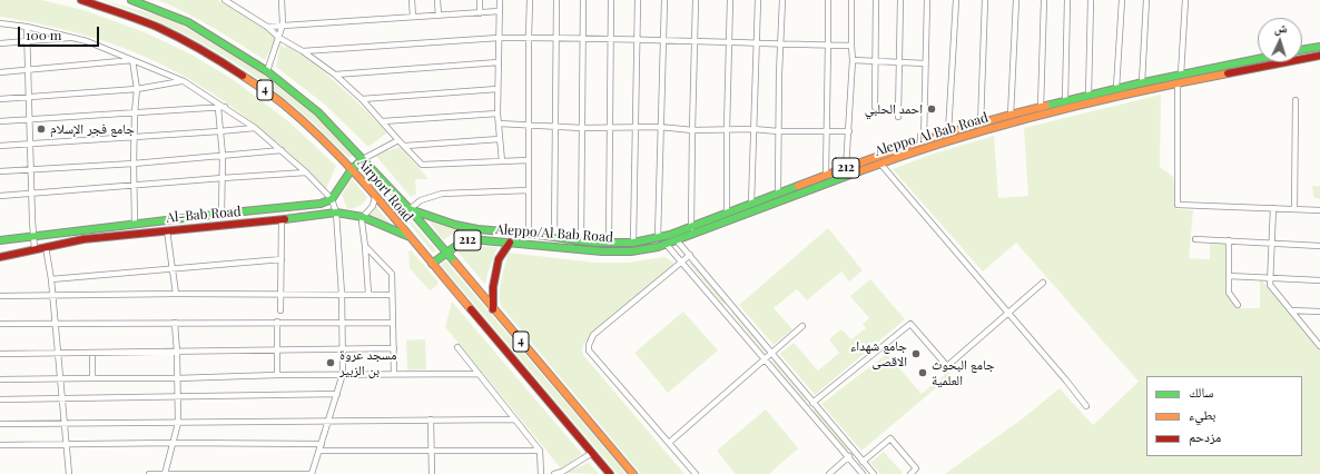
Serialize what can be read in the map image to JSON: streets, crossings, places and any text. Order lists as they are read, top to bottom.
{
  "streets": {
    "main road": [
      "4",
      "Aleppo/Al Bab Road",
      "212",
      "Airport Road",
      "Al-Bab Road"
    ]
  },
  "crossings": [
    ["Aleppo/Al Bab Road", "212"],
    ["Aleppo/Al Bab Road", "Airport Road"],
    ["212", "Airport Road"],
    ["Airport Road", "Al-Bab Road"]
  ],
  "places": [
    "احمد الحلبي",
    "جامع فجر الإسلام",
    "جامع شهداء الاقصى",
    "مسجد عروة بن الزبير",
    "جامع البحوث العلمية"
  ],
  "legend": ["سالك", "بطيء", "مزدحم"],
  "scale_bar": "100 m",
  "north": "top"
}
